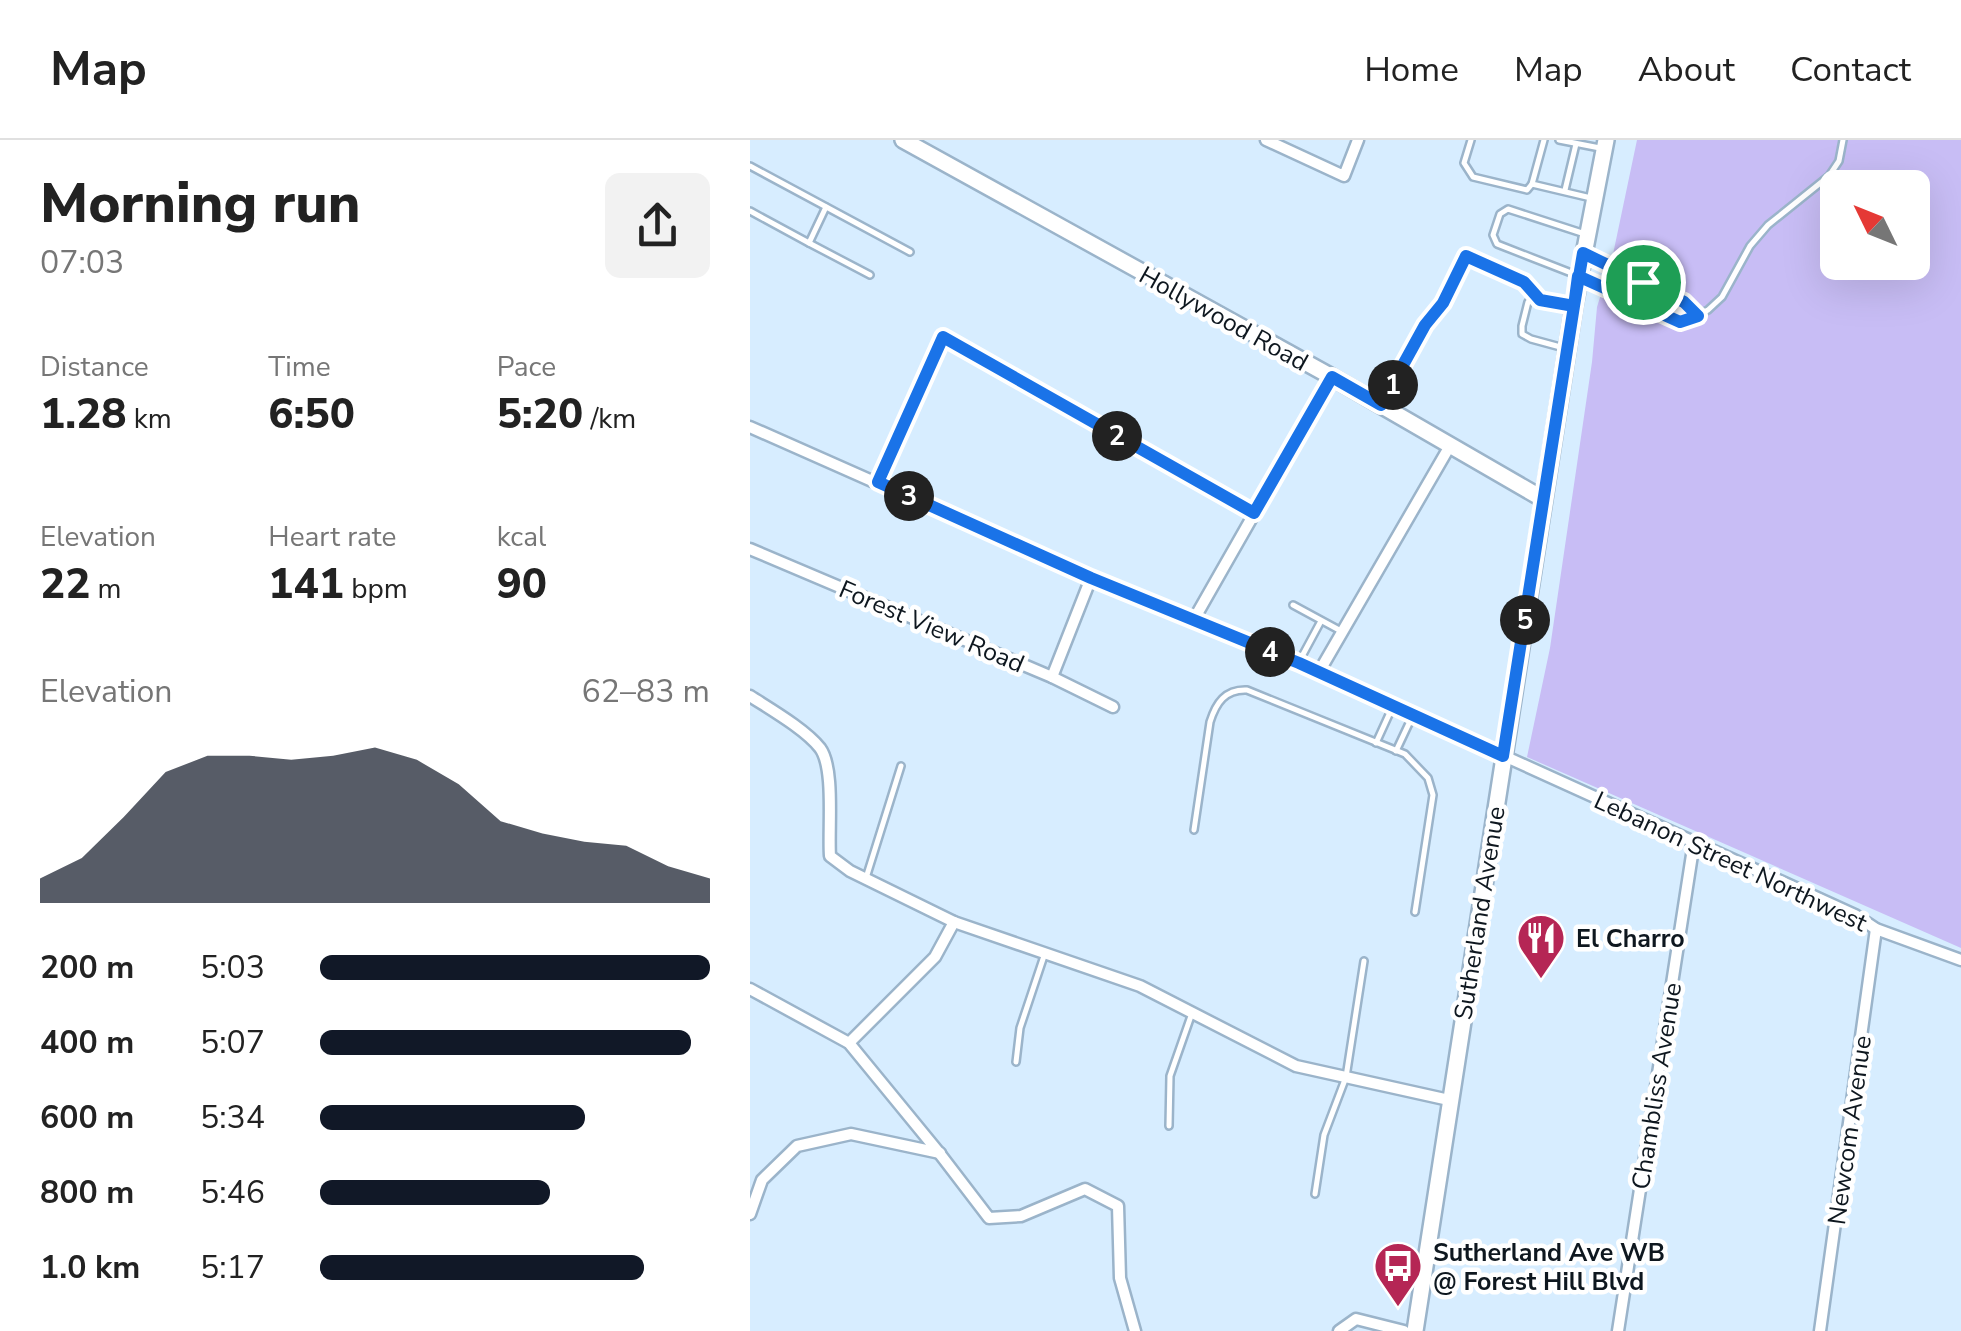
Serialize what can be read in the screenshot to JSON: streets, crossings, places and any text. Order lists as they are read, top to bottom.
{
  "streets": {
    "street": [
      "Hollywood Road",
      "Forest View Road",
      "Lebanon Street Northwest",
      "Sutherland Avenue",
      "Chambliss Avenue",
      "Newcom Avenue"
    ]
  },
  "crossings": [
    ["Hollywood Road", "Sutherland Avenue"],
    ["Lebanon Street Northwest", "Sutherland Avenue"],
    ["Lebanon Street Northwest", "Chambliss Avenue"],
    ["Lebanon Street Northwest", "Newcom Avenue"]
  ],
  "places": {
    "restaurant": ["El Charro"],
    "bus stop": ["Sutherland Ave WB @ Forest Hill Blvd"]
  },
  "north": "top left",
  "page": {
    "header": "Map",
    "nav": [
      "Home",
      "Map",
      "About",
      "Contact"
    ],
    "heading": ["Morning run", "07:03"],
    "stats": [
      ["Distance", "1.28 km"],
      ["Time", "6:50"],
      ["Pace", "5:20 /km"],
      ["Elevation", "22 m"],
      ["Heart rate", "141 bpm"],
      ["kcal", "90"]
    ],
    "pins": [
      "1",
      "2",
      "3",
      "5",
      "4"
    ],
    "chart": ["Elevation", "62–83 m"],
    "list": [
      {
        "name": "200 m",
        "note": "5:03"
      },
      {
        "name": "400 m",
        "note": "5:07"
      },
      {
        "name": "600 m",
        "note": "5:34"
      },
      {
        "name": "800 m",
        "note": "5:46"
      },
      {
        "name": "1.0 km",
        "note": "5:17"
      }
    ]
  }
}
